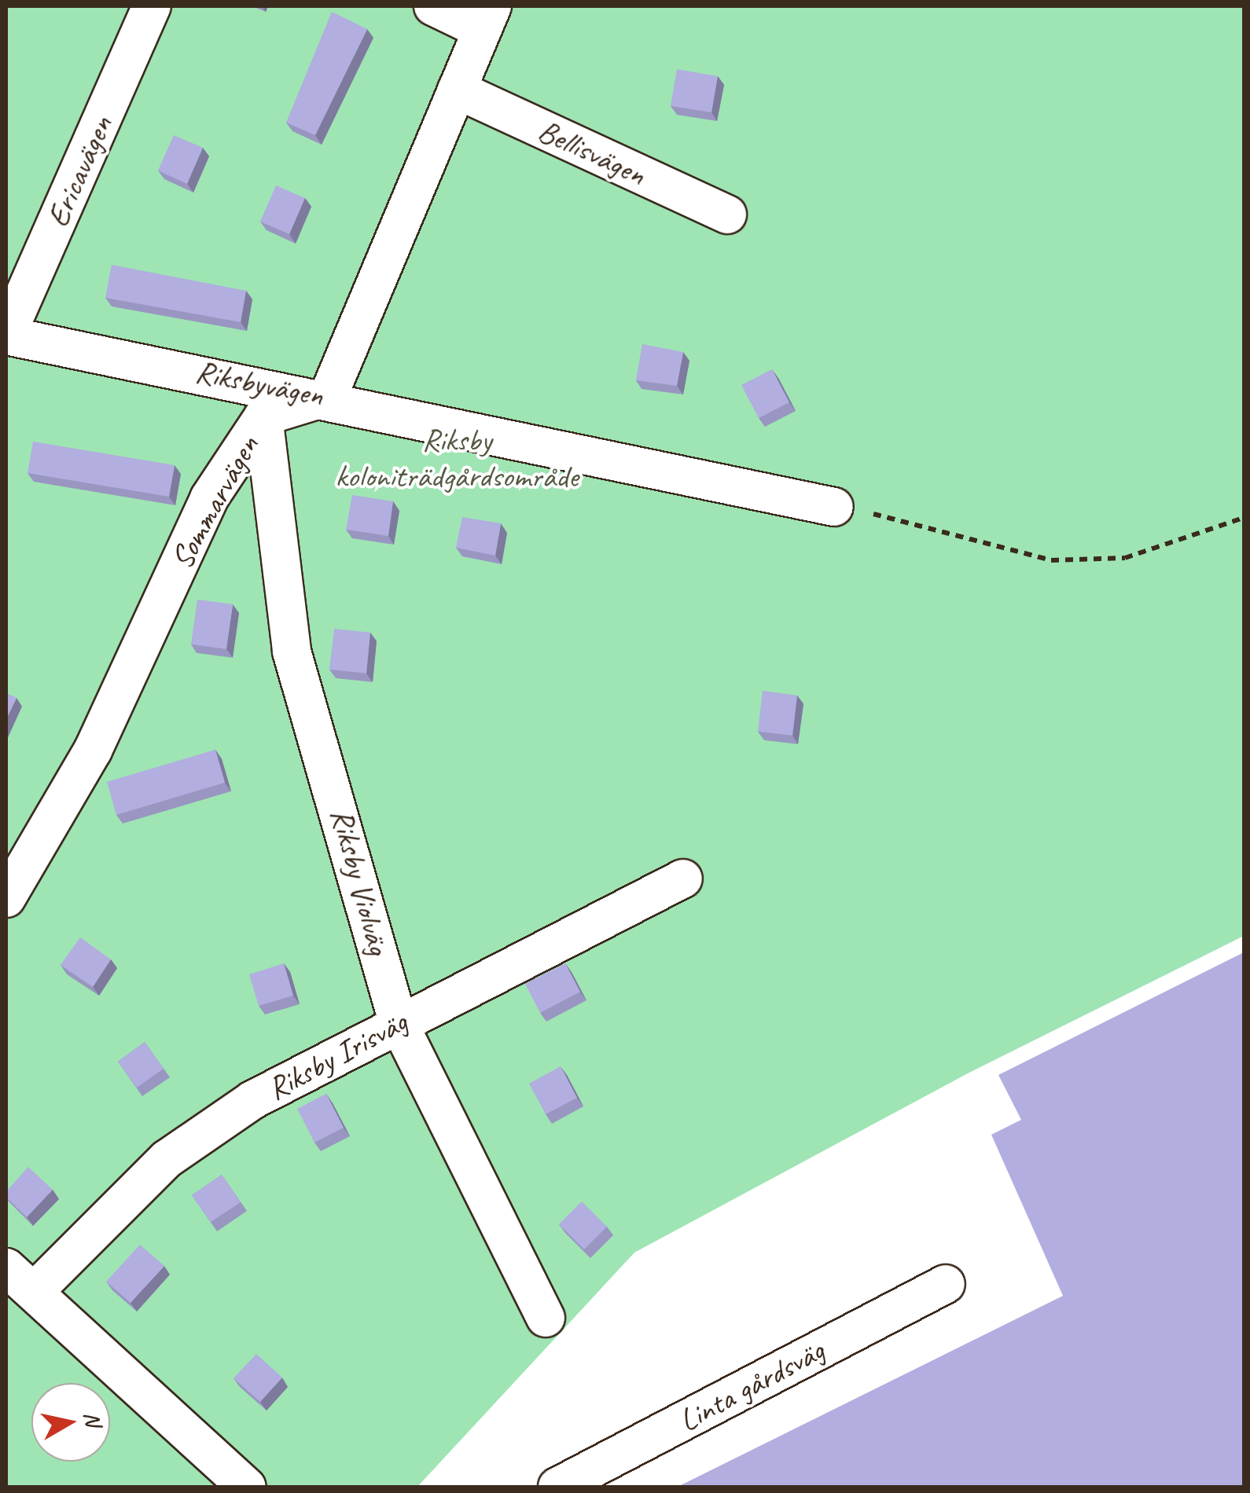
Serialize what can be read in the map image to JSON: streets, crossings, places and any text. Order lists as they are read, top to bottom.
{
  "streets": {
    "street": [
      "Bellisvägen",
      "Ericavägen",
      "Riksbyvägen",
      "Sommarvägen",
      "Riksby Violväg",
      "Riksby Irisväg",
      "Linta gårdsväg"
    ]
  },
  "crossings": [
    ["Ericavägen", "Riksbyvägen"],
    ["Riksbyvägen", "Sommarvägen"],
    ["Sommarvägen", "Riksby Violväg"],
    ["Riksby Violväg", "Riksby Irisväg"]
  ],
  "parks": ["Riksby koloniträdgårdsområde"],
  "north": "right"
}
